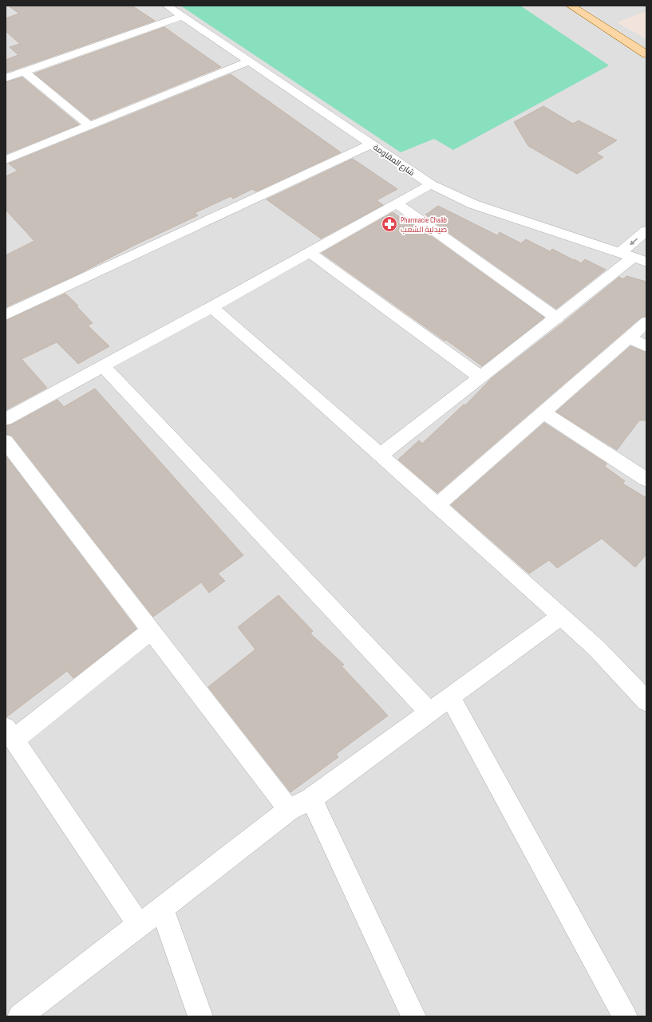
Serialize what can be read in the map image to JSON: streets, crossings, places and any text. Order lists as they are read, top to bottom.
{
  "streets": {
    "street": ["شارع المقاومة"]
  },
  "places": {
    "pharmacy": ["Pharmacie Chaâb صيدلية الشعب"]
  }
}
